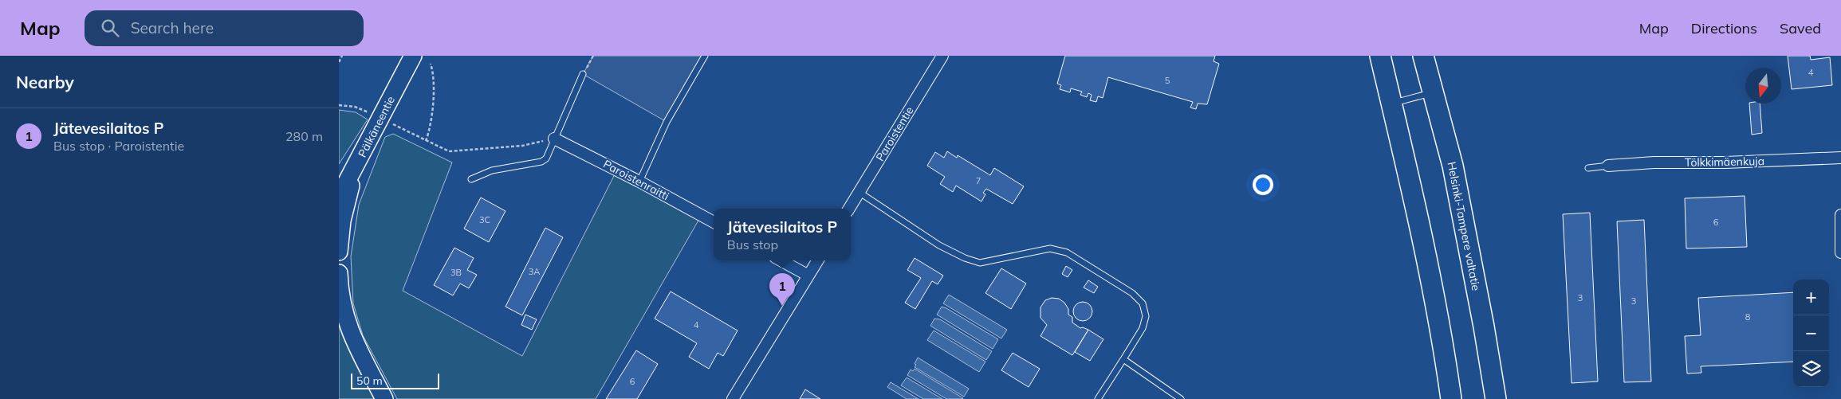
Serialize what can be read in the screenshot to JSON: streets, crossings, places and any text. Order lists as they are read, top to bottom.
{
  "streets": {
    "highway": ["Helsinki-Tampere valtatie"],
    "main road": ["Pälkäneentie"],
    "street": ["Paroistentie", "Tölkkimäenkuja", "Paroistenraitti"]
  },
  "house_numbers": [
    "4",
    "5",
    "7",
    "3C",
    "6",
    "3A",
    "3B",
    "3",
    "3",
    "8",
    "4",
    "6"
  ],
  "scale_bar": "50 m",
  "north": "bottom",
  "page": {
    "header": "Map",
    "search": "Search here",
    "nav": ["Map", "Directions", "Saved"],
    "heading": "Nearby",
    "list": [
      {
        "mark": "1",
        "name": "Jätevesilaitos P",
        "note": "Bus stop · Paroistentie",
        "value": "280 m"
      }
    ],
    "popup": ["Jätevesilaitos P", "Bus stop"],
    "pins": "1",
    "map_buttons": ["+", "−"],
    "scale": "50 m"
  }
}
